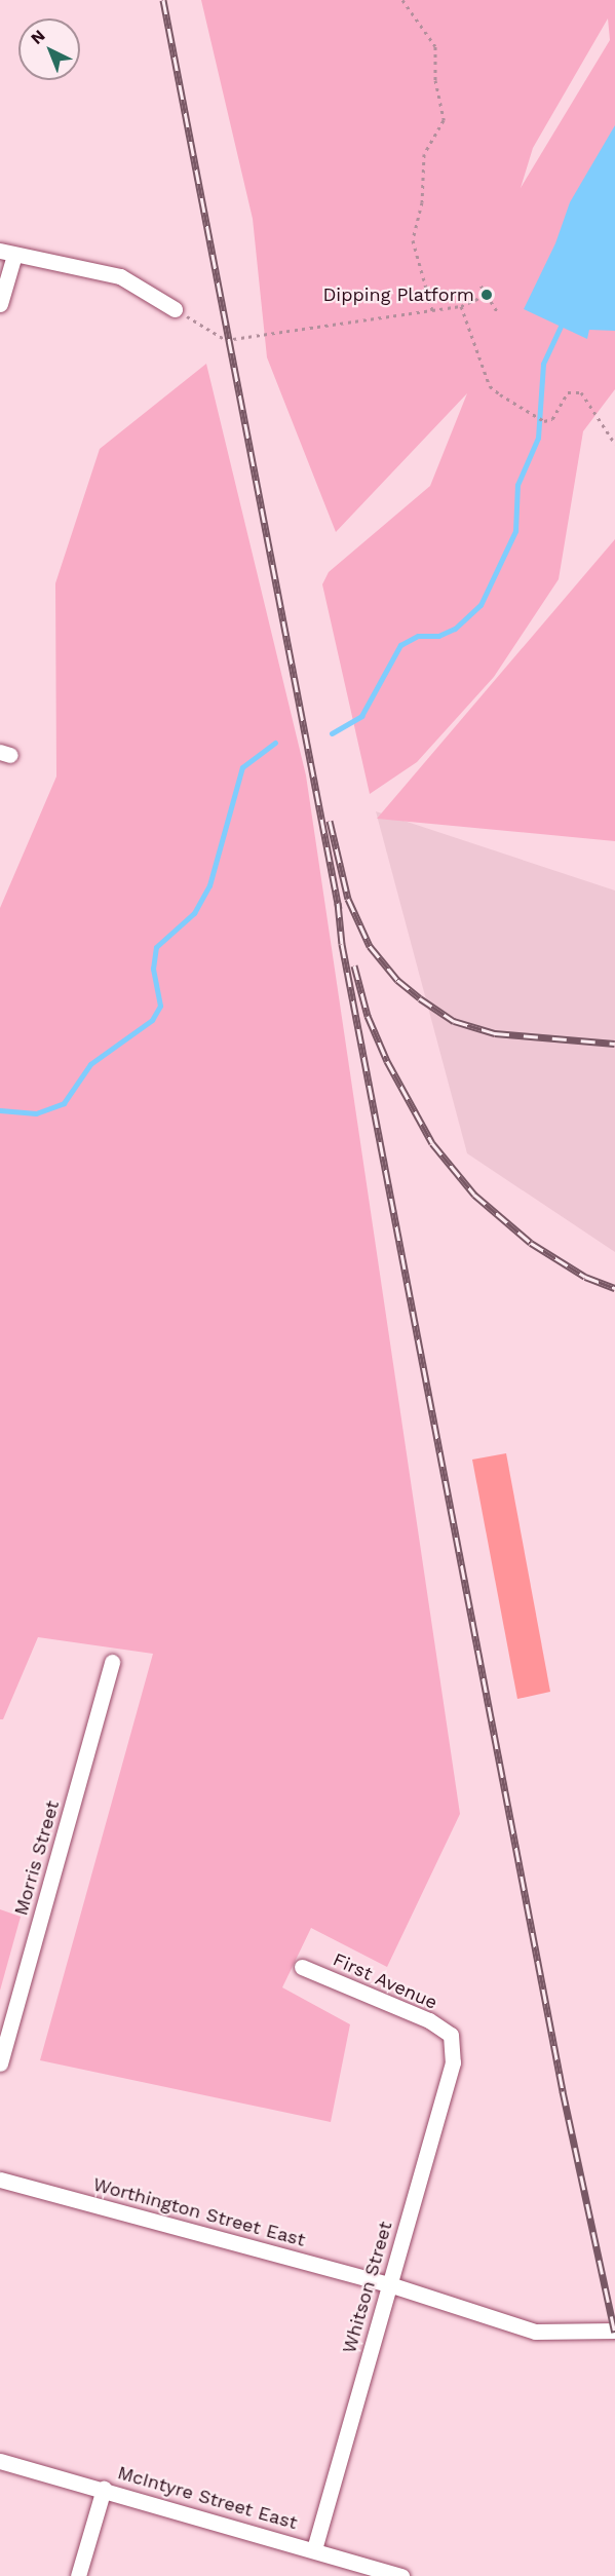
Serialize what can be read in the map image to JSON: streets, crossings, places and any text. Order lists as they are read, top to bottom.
{
  "streets": {
    "street": [
      "Morris Street",
      "First Avenue",
      "Worthington Street East",
      "Whitson Street",
      "McIntyre Street East"
    ]
  },
  "crossings": [
    ["First Avenue", "Whitson Street"],
    ["Worthington Street East", "Whitson Street"],
    ["Whitson Street", "McIntyre Street East"]
  ],
  "places": ["Dipping Platform"],
  "north": "top left"
}
